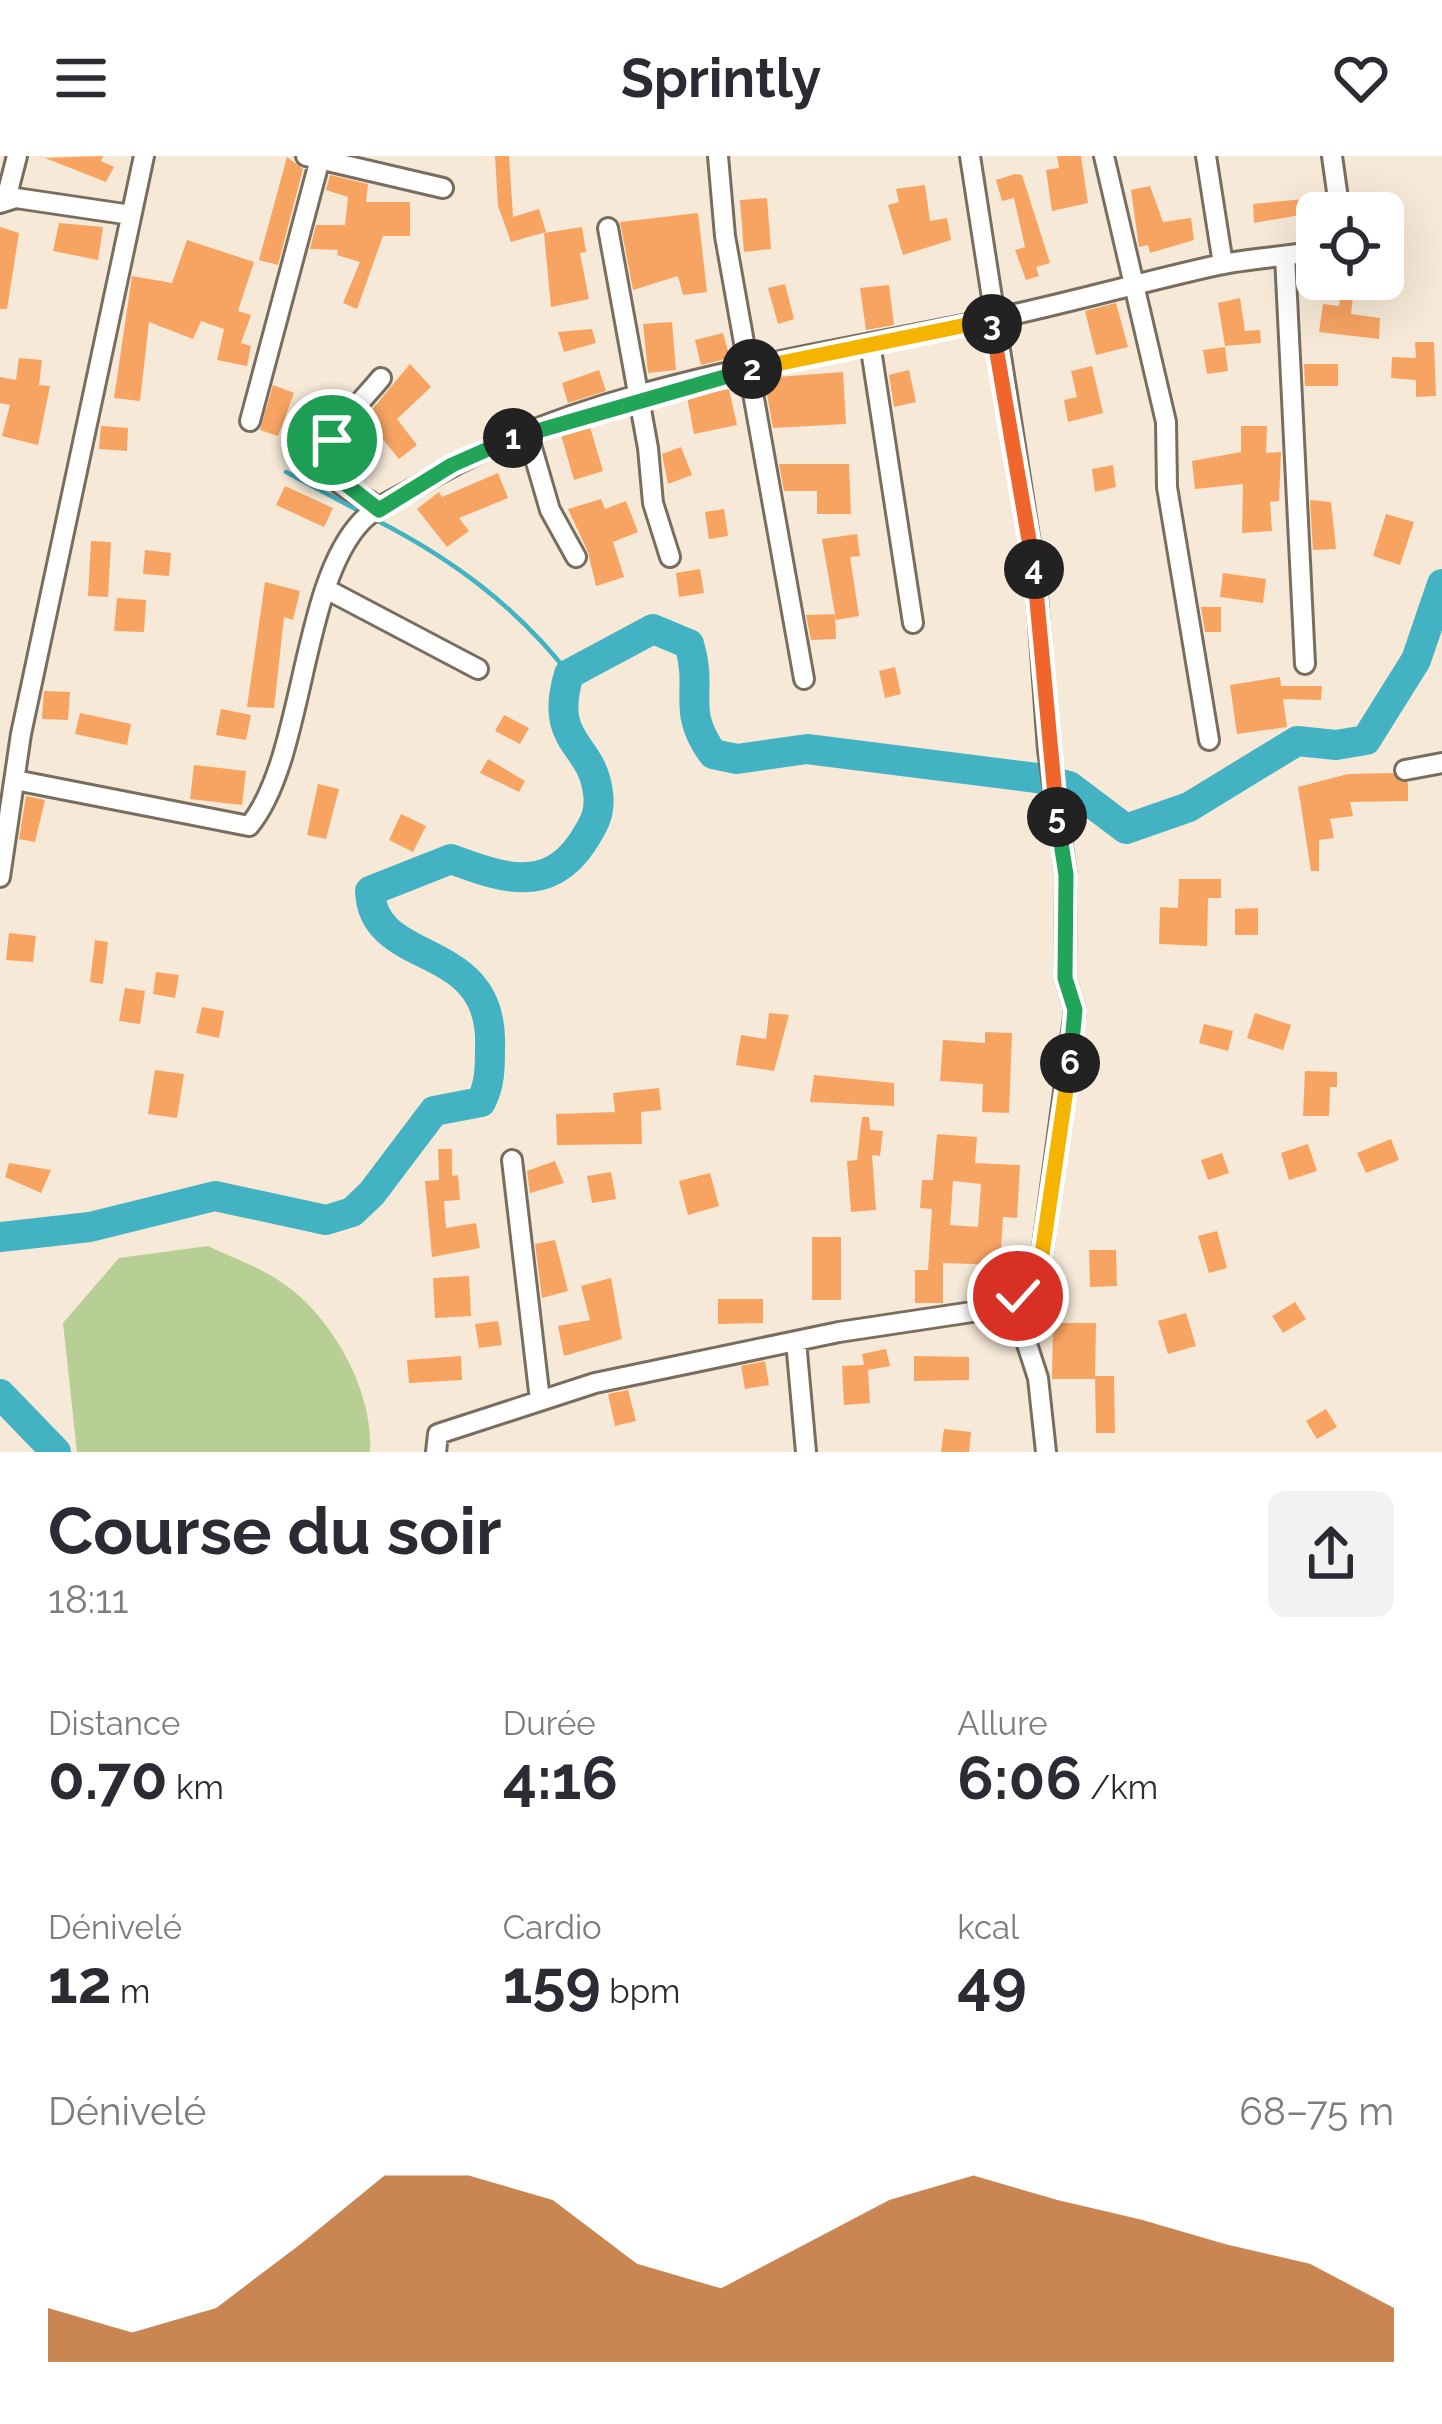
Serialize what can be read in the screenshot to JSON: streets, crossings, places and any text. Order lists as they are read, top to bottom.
{
  "page": {
    "header": "Sprintly",
    "pins": [
      "3",
      "2",
      "1",
      "4",
      "5",
      "6"
    ],
    "heading": ["Course du soir", "18:11"],
    "stats": [
      ["Distance", "0.70 km"],
      ["Durée", "4:16"],
      ["Allure", "6:06 /km"],
      ["Dénivelé", "12 m"],
      ["Cardio", "159 bpm"],
      ["kcal", "49"]
    ],
    "chart": ["Dénivelé", "68–75 m"]
  }
}
